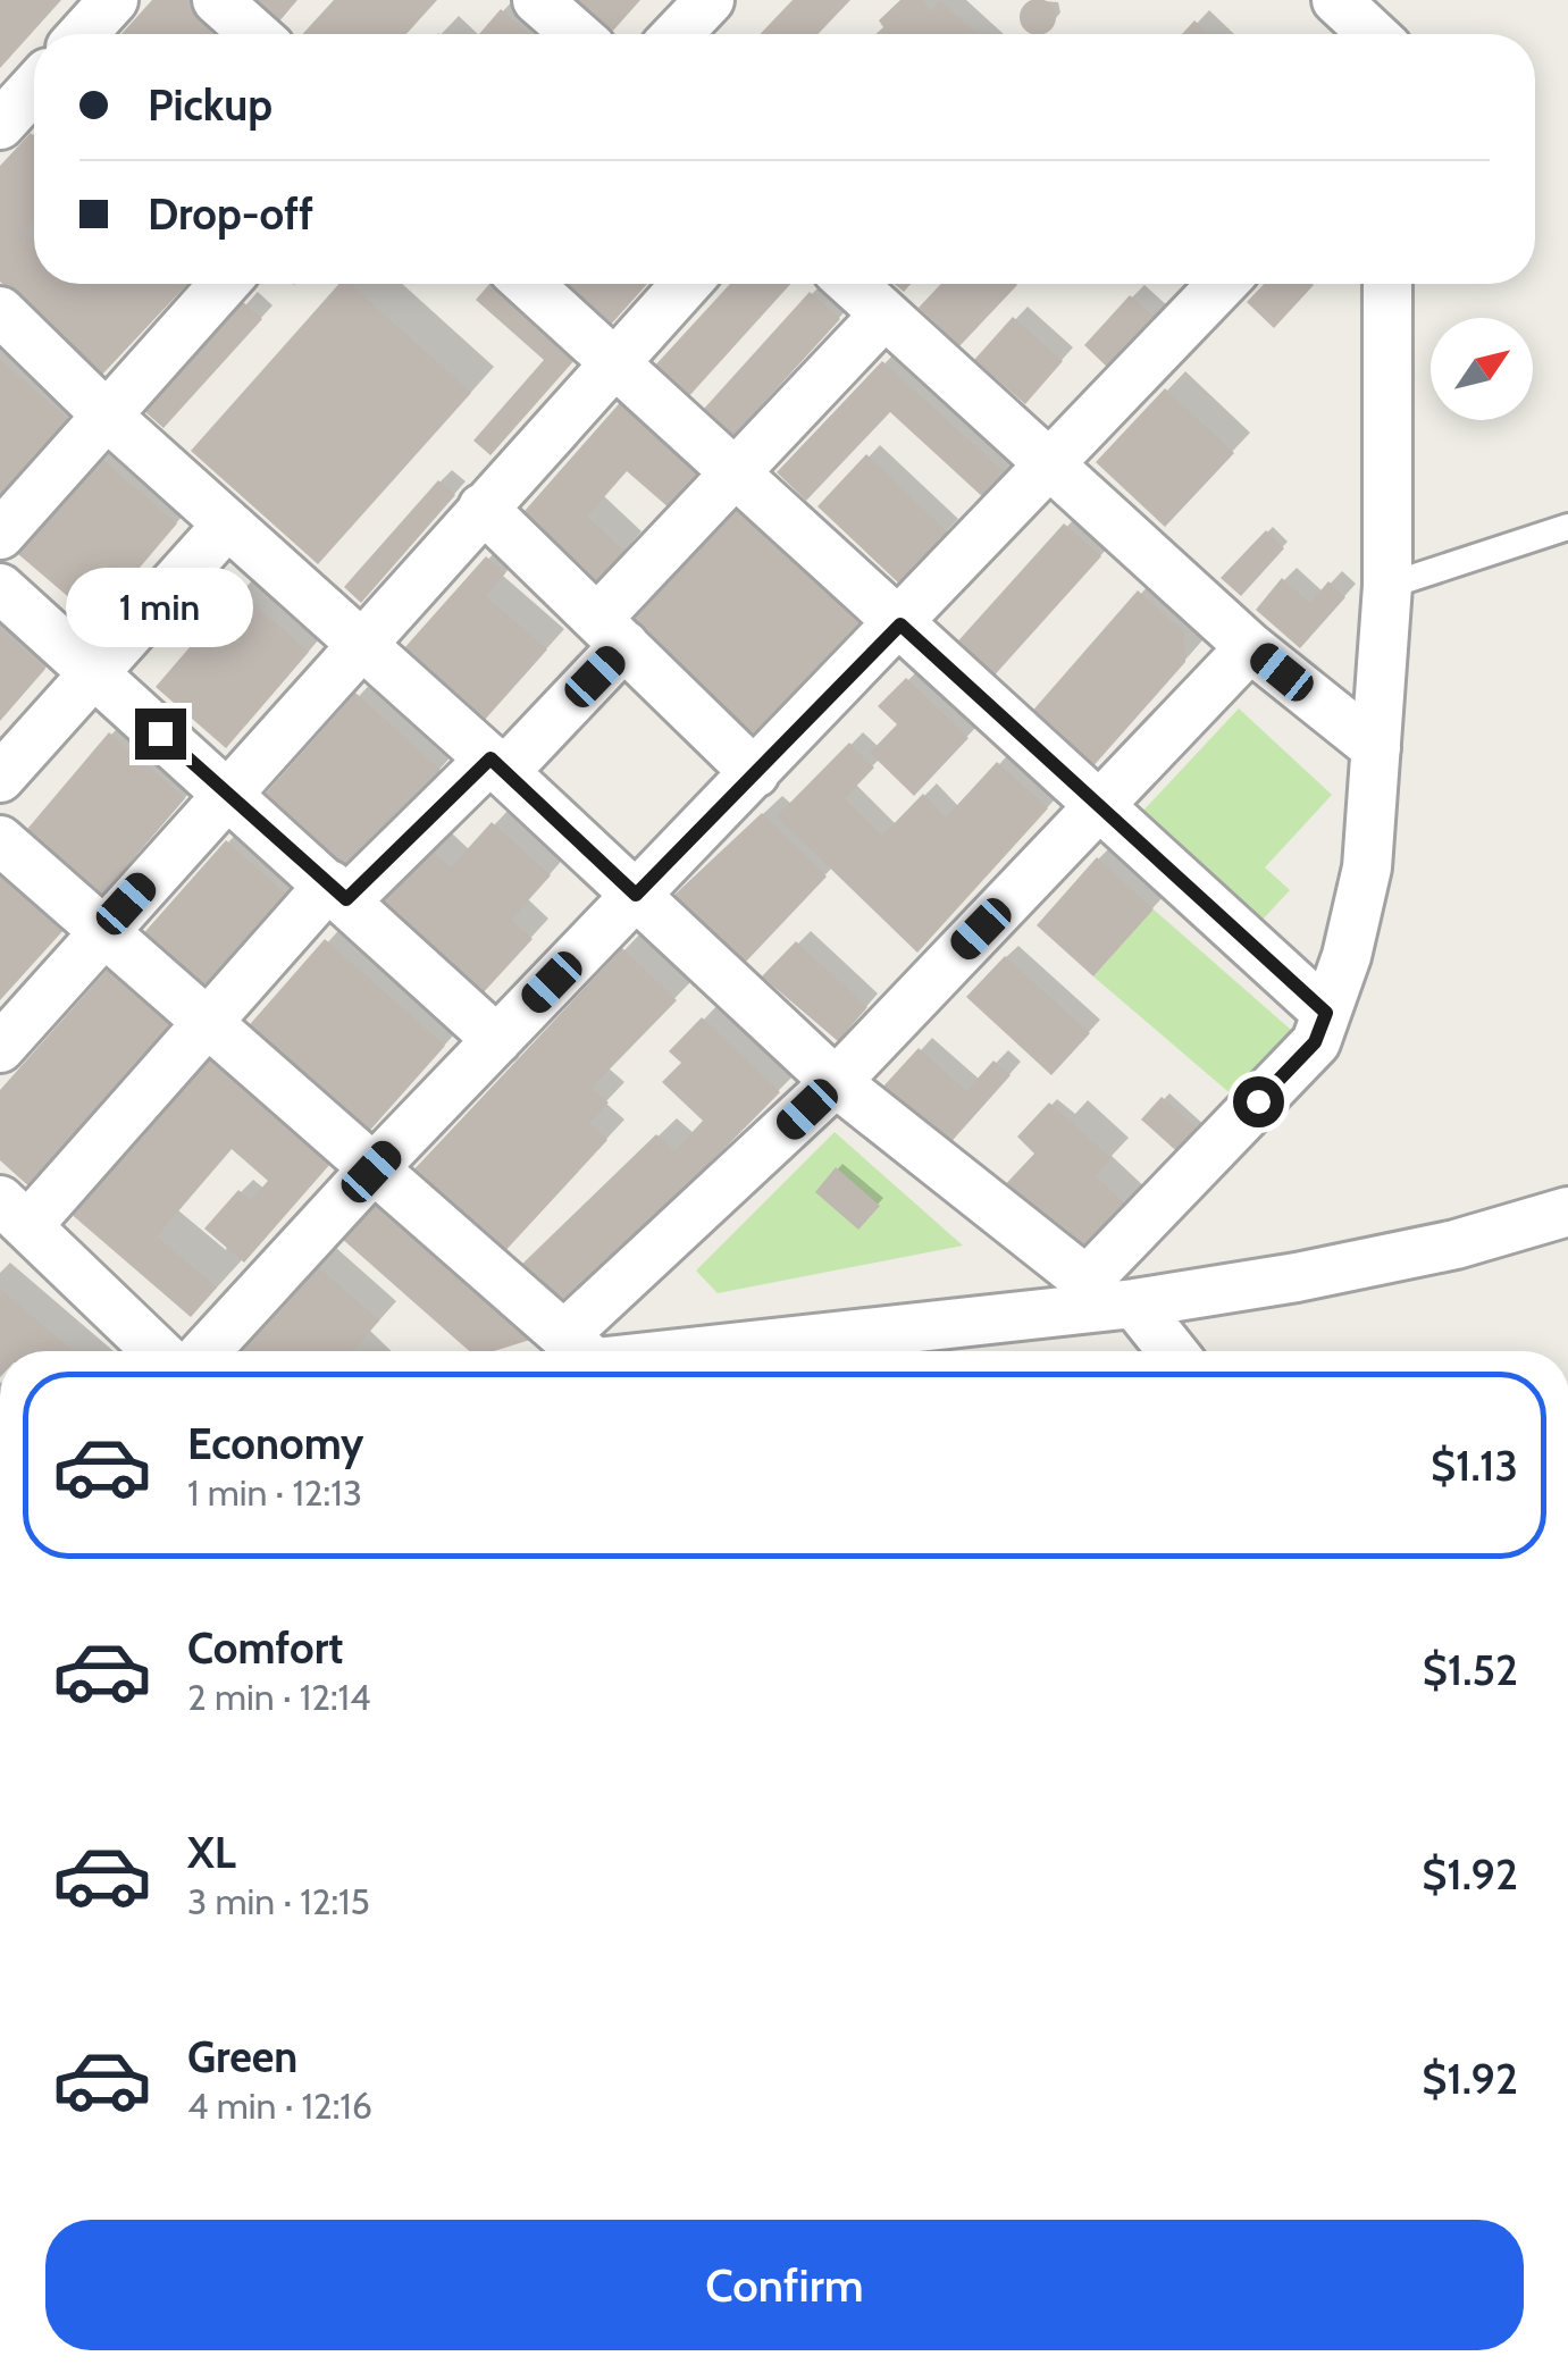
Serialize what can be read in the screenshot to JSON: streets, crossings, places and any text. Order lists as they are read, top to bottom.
{
  "north": "top right",
  "page": {
    "banner": ["Pickup", "Drop-off"],
    "bubble": "1 min",
    "list": [
      {
        "name": "Economy",
        "note": "1 min · 12:13",
        "value": "$1.13"
      },
      {
        "name": "Comfort",
        "note": "2 min · 12:14",
        "value": "$1.52"
      },
      {
        "name": "XL",
        "note": "3 min · 12:15",
        "value": "$1.92"
      },
      {
        "name": "Green",
        "note": "4 min · 12:16",
        "value": "$1.92"
      }
    ],
    "buttons": "Confirm"
  }
}
